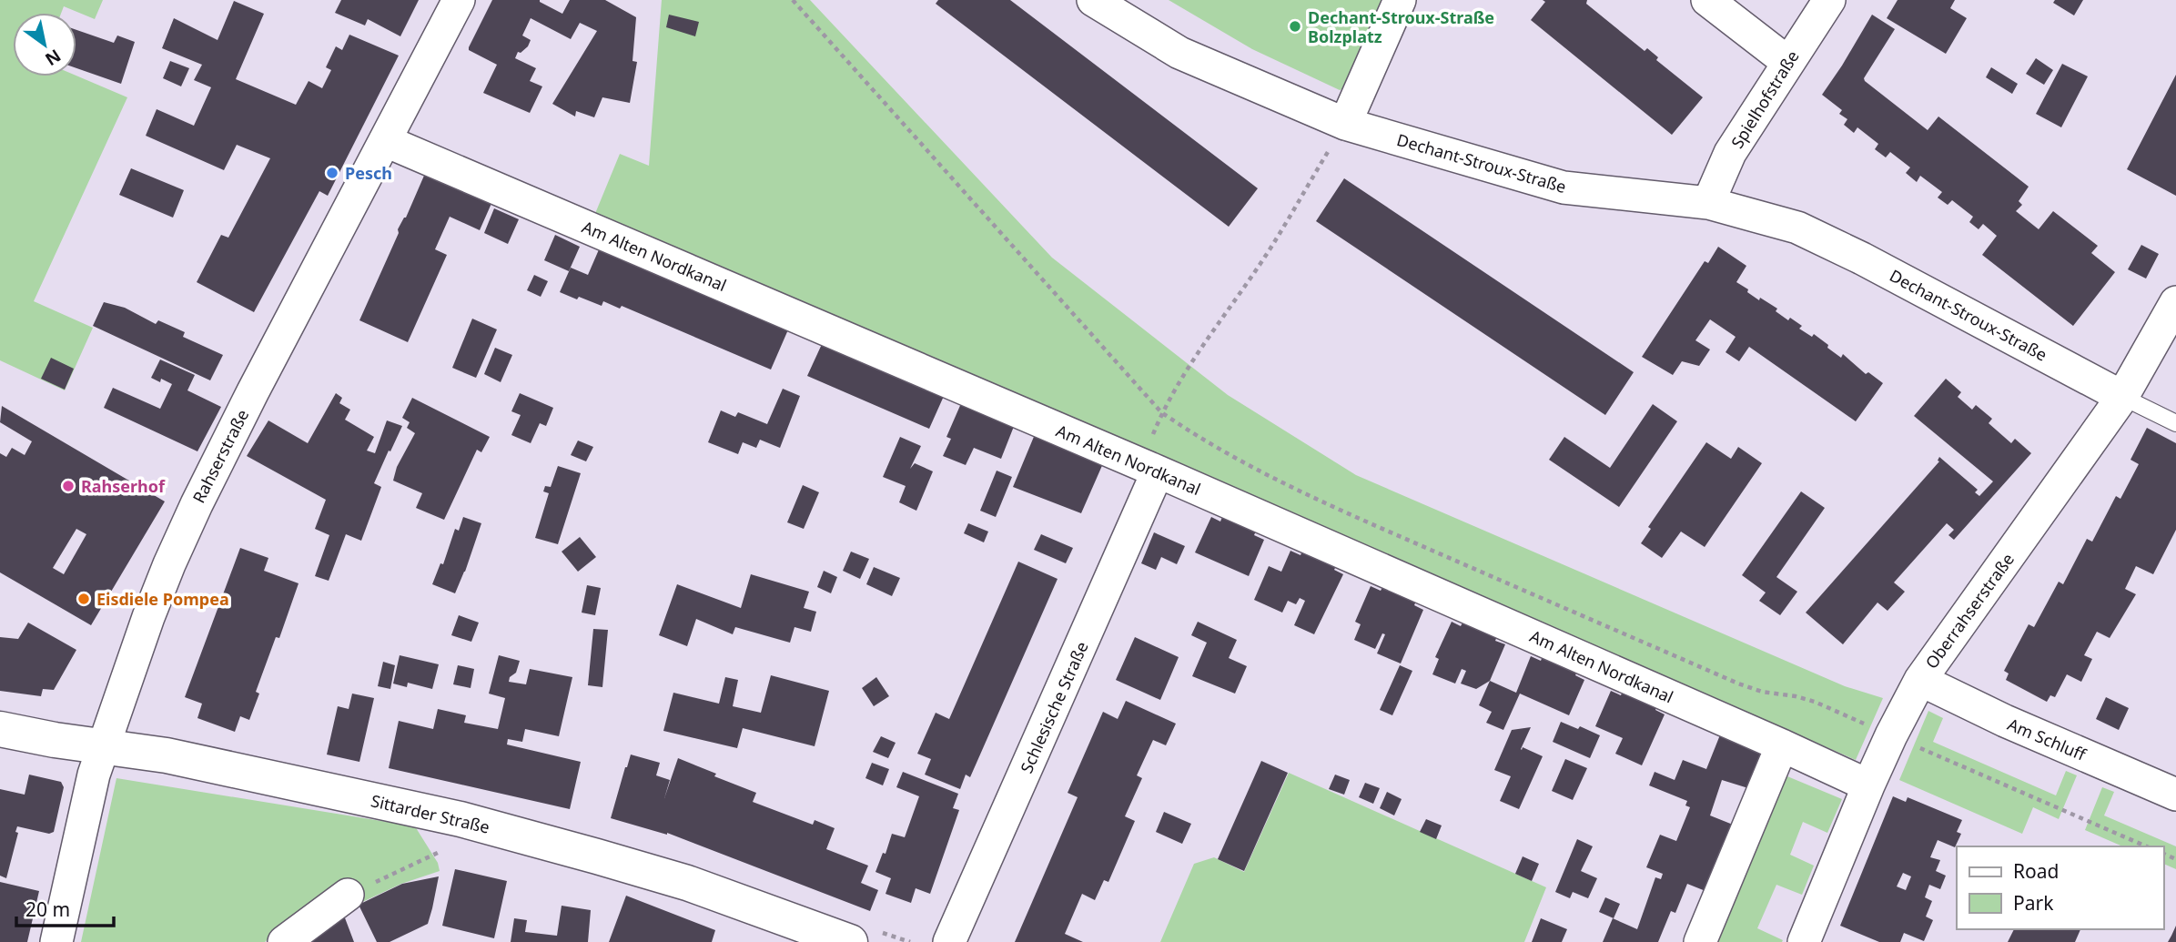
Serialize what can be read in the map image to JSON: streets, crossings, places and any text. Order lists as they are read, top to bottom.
{
  "streets": {
    "street": [
      "Spielhofstraße",
      "Dechant-Stroux-Straße",
      "Am Alten Nordkanal",
      "Rahserstraße",
      "Oberrahserstraße",
      "Schlesische Straße",
      "Am Schluff",
      "Sittarder Straße"
    ]
  },
  "crossings": [
    ["Spielhofstraße", "Dechant-Stroux-Straße"],
    ["Dechant-Stroux-Straße", "Oberrahserstraße"],
    ["Am Alten Nordkanal", "Rahserstraße"],
    ["Am Alten Nordkanal", "Oberrahserstraße"],
    ["Am Alten Nordkanal", "Schlesische Straße"],
    ["Rahserstraße", "Sittarder Straße"],
    ["Oberrahserstraße", "Am Schluff"]
  ],
  "places": [
    "Dechant-Stroux-Straße Bolzplatz",
    "Pesch",
    "Rahserhof",
    "Eisdiele Pompea"
  ],
  "legend": ["Road", "Park"],
  "scale_bar": "20 m",
  "north": "bottom right"
}
